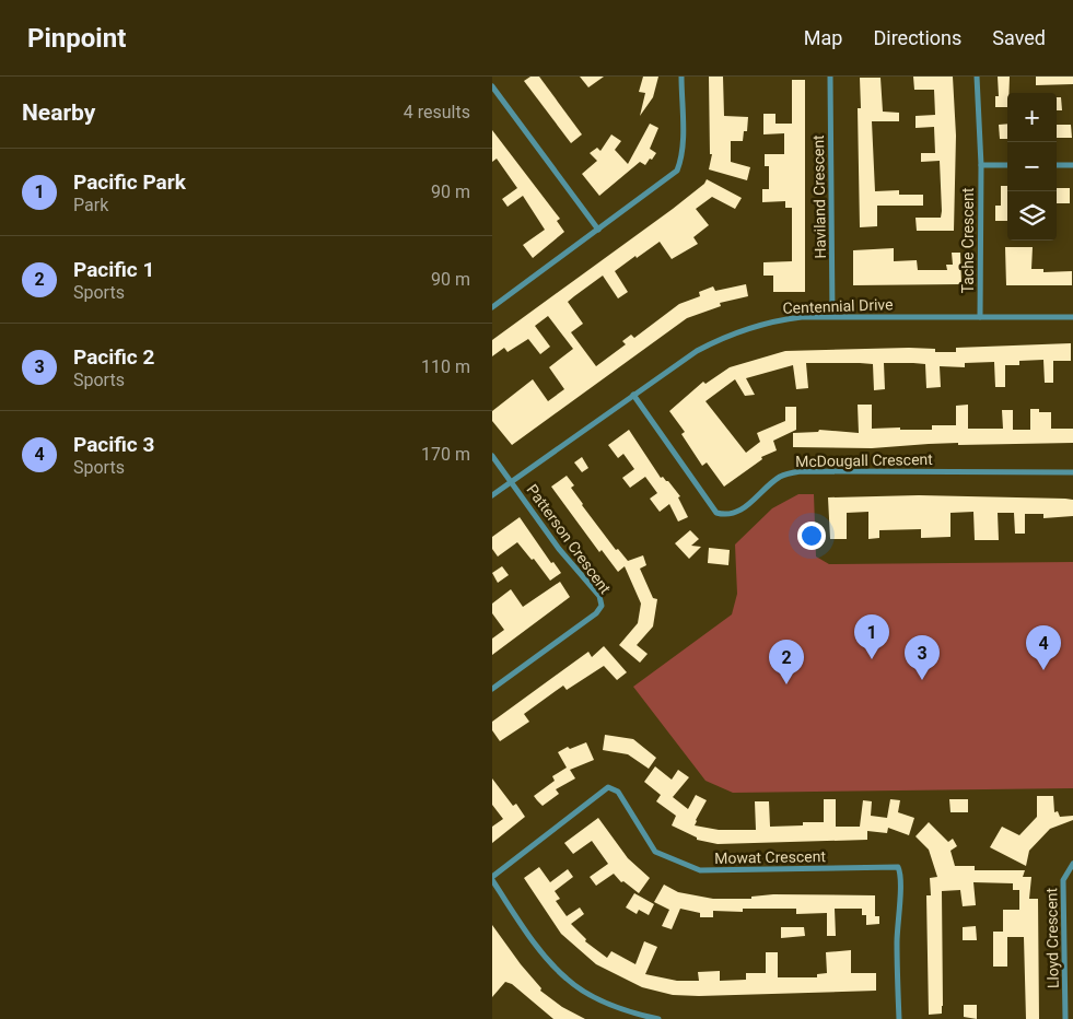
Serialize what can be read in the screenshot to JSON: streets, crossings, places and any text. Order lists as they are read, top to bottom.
{
  "streets": {
    "street": [
      "Haviland Crescent",
      "Tache Crescent",
      "Centennial Drive",
      "McDougall Crescent",
      "Patterson Crescent",
      "Mowat Crescent",
      "Lloyd Crescent"
    ]
  },
  "crossings": [
    ["Haviland Crescent", "Centennial Drive"],
    ["Tache Crescent", "Centennial Drive"],
    ["Centennial Drive", "McDougall Crescent"],
    ["Centennial Drive", "Patterson Crescent"]
  ],
  "page": {
    "header": "Pinpoint",
    "nav": ["Map", "Directions", "Saved"],
    "heading": ["Nearby", "4 results"],
    "map_buttons": ["+", "−"],
    "list": [
      {
        "mark": "1",
        "name": "Pacific Park",
        "note": "Park",
        "value": "90 m"
      },
      {
        "mark": "2",
        "name": "Pacific 1",
        "note": "Sports",
        "value": "90 m"
      },
      {
        "mark": "3",
        "name": "Pacific 2",
        "note": "Sports",
        "value": "110 m"
      },
      {
        "mark": "4",
        "name": "Pacific 3",
        "note": "Sports",
        "value": "170 m"
      }
    ],
    "pins": [
      "1",
      "4",
      "3",
      "2"
    ]
  }
}
